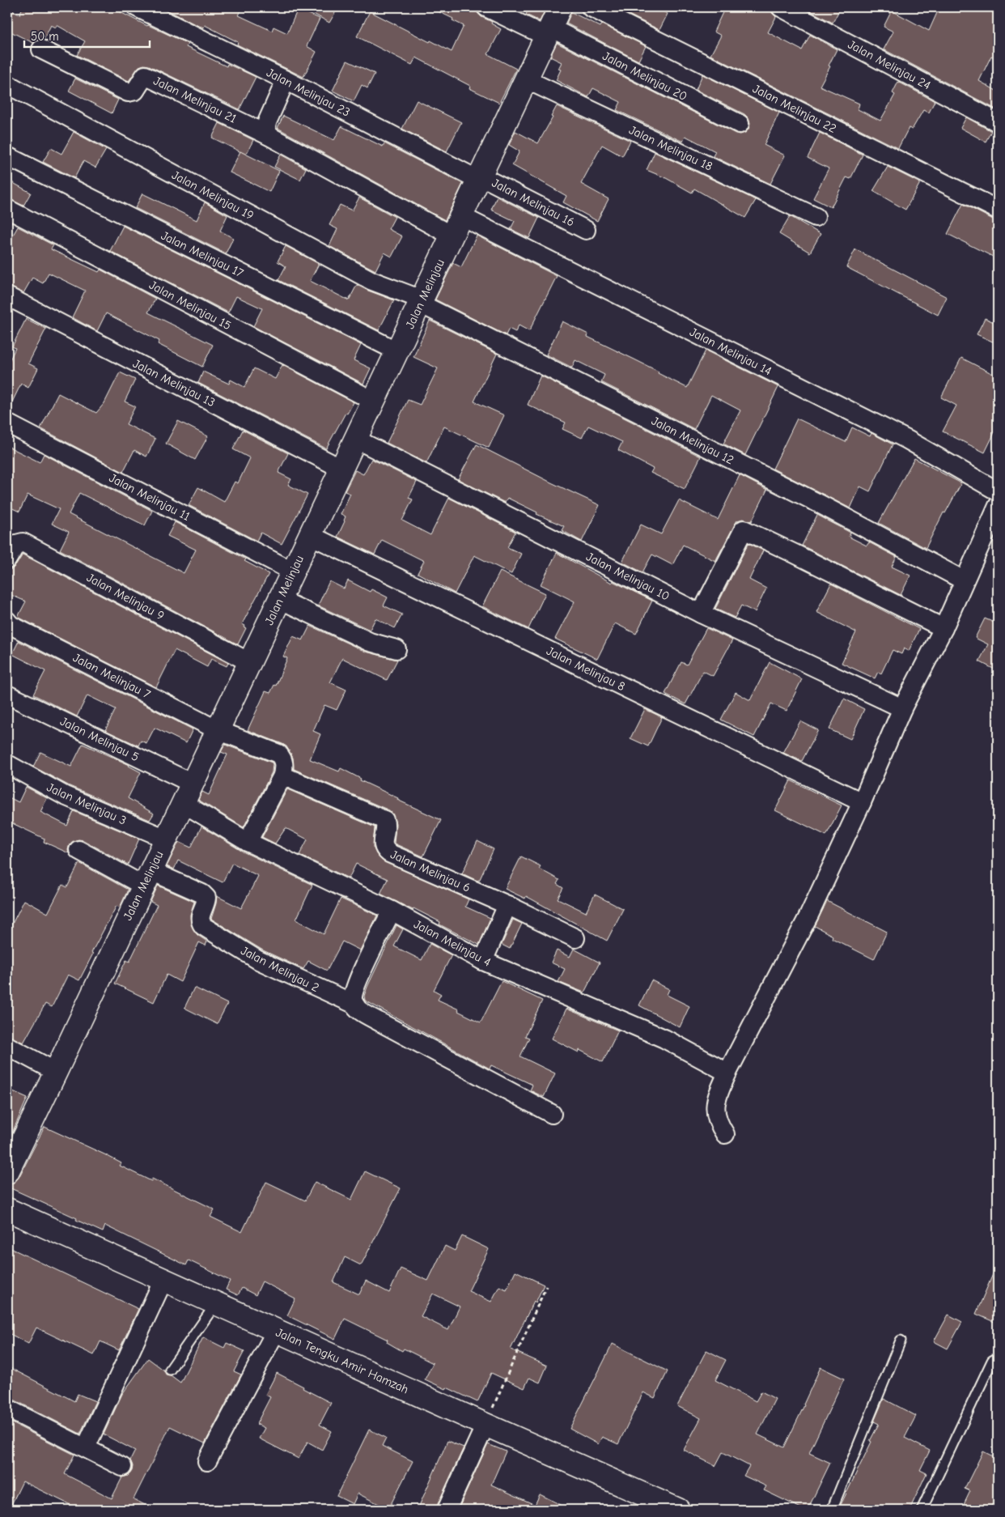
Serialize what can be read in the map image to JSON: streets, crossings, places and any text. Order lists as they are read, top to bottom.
{
  "streets": {
    "street": [
      "Jalan Melinjau 24",
      "Jalan Melinjau 20",
      "Jalan Melinjau 23",
      "Jalan Melinjau 21",
      "Jalan Melinjau 22",
      "Jalan Melinjau 18",
      "Jalan Melinjau 19",
      "Jalan Melinjau 16",
      "Jalan Melinjau 17",
      "Jalan Melinjau",
      "Jalan Melinjau 15",
      "Jalan Melinjau 14",
      "Jalan Melinjau 13",
      "Jalan Melinjau 12",
      "Jalan Melinjau 11",
      "Jalan Melinjau 10",
      "Jalan Melinjau 9",
      "Jalan Melinjau 8",
      "Jalan Melinjau 7",
      "Jalan Melinjau 5",
      "Jalan Melinjau 3",
      "Jalan Melinjau 6",
      "Jalan Melinjau 4",
      "Jalan Melinjau 2",
      "Jalan Tengku Amir Hamzah"
    ]
  },
  "crossings": [
    ["Jalan Melinjau 20", "Jalan Melinjau"],
    ["Jalan Melinjau 23", "Jalan Melinjau 16"],
    ["Jalan Melinjau 23", "Jalan Melinjau"],
    ["Jalan Melinjau 21", "Jalan Melinjau"],
    ["Jalan Melinjau 18", "Jalan Melinjau"],
    ["Jalan Melinjau 19", "Jalan Melinjau"],
    ["Jalan Melinjau 19", "Jalan Melinjau 12"],
    ["Jalan Melinjau 16", "Jalan Melinjau"],
    ["Jalan Melinjau 17", "Jalan Melinjau"],
    ["Jalan Melinjau", "Jalan Melinjau 15"],
    ["Jalan Melinjau", "Jalan Melinjau 14"],
    ["Jalan Melinjau", "Jalan Melinjau 13"],
    ["Jalan Melinjau", "Jalan Melinjau 12"],
    ["Jalan Melinjau", "Jalan Melinjau 11"],
    ["Jalan Melinjau", "Jalan Melinjau 10"],
    ["Jalan Melinjau", "Jalan Melinjau 9"],
    ["Jalan Melinjau", "Jalan Melinjau 8"],
    ["Jalan Melinjau", "Jalan Melinjau 7"],
    ["Jalan Melinjau", "Jalan Melinjau 5"],
    ["Jalan Melinjau", "Jalan Melinjau 3"],
    ["Jalan Melinjau", "Jalan Melinjau 4"],
    ["Jalan Melinjau", "Jalan Melinjau 2"],
    ["Jalan Melinjau 5", "Jalan Melinjau 4"]
  ],
  "scale_bar": "50 m"
}
